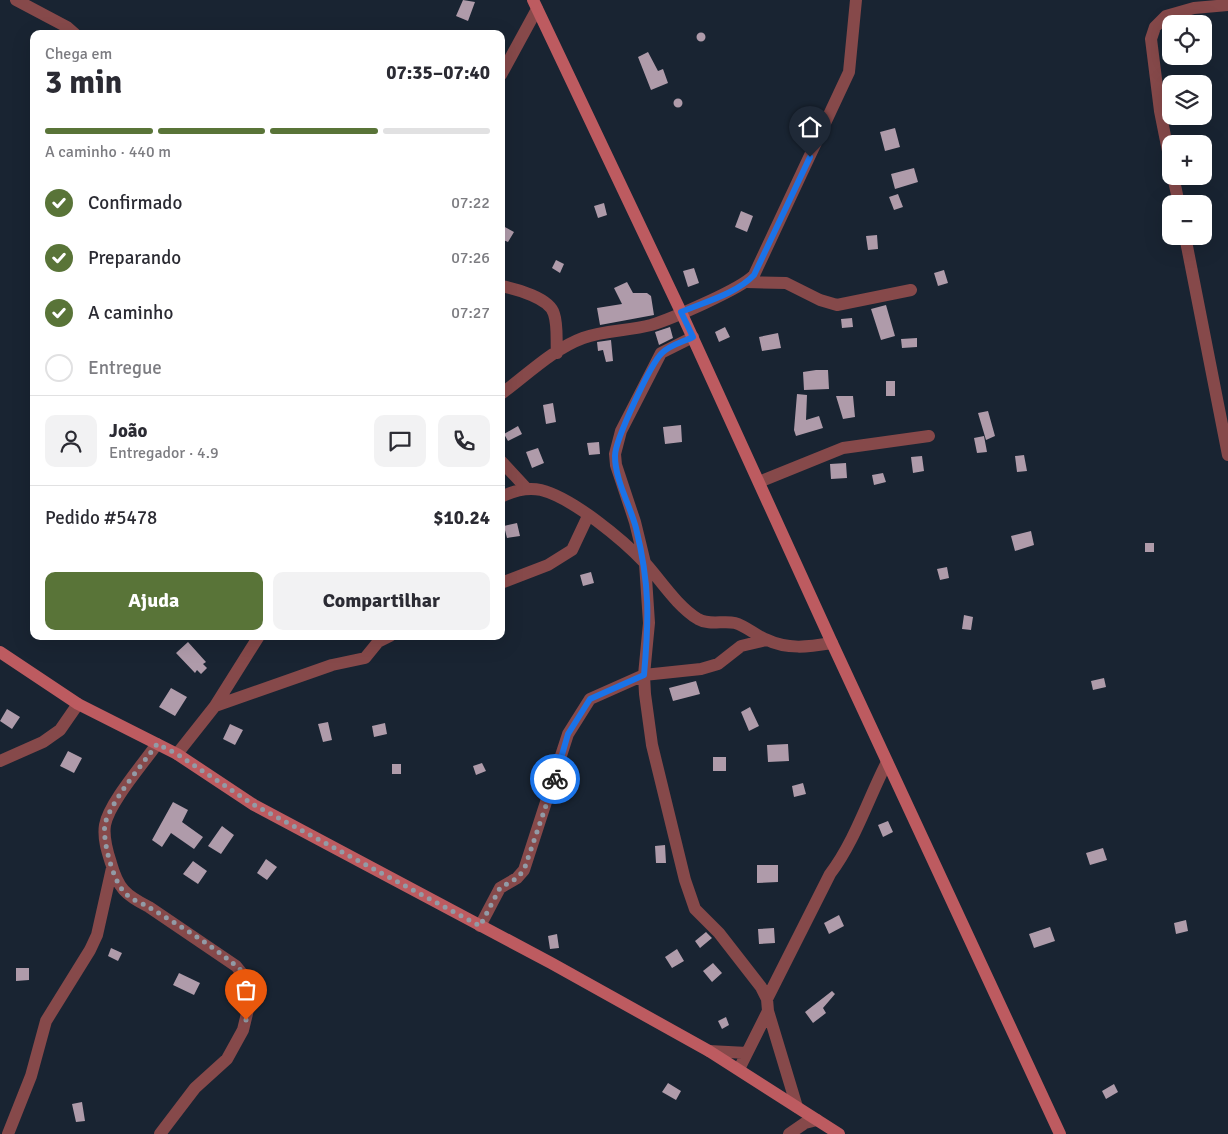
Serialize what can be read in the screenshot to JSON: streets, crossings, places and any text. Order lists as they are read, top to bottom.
{
  "page": {
    "map_buttons": ["+", "−"],
    "heading": ["3 min", "Chega em", "07:35–07:40"],
    "panel": [
      "João",
      "Entregador · 4.9",
      "Pedido #5478",
      "$10.24"
    ],
    "bar": "A caminho · 440 m",
    "list": [
      ["Confirmado", "07:22"],
      ["Preparando", "07:26"],
      ["A caminho", "07:27"],
      "Entregue"
    ],
    "buttons": ["Ajuda", "Compartilhar"]
  }
}
